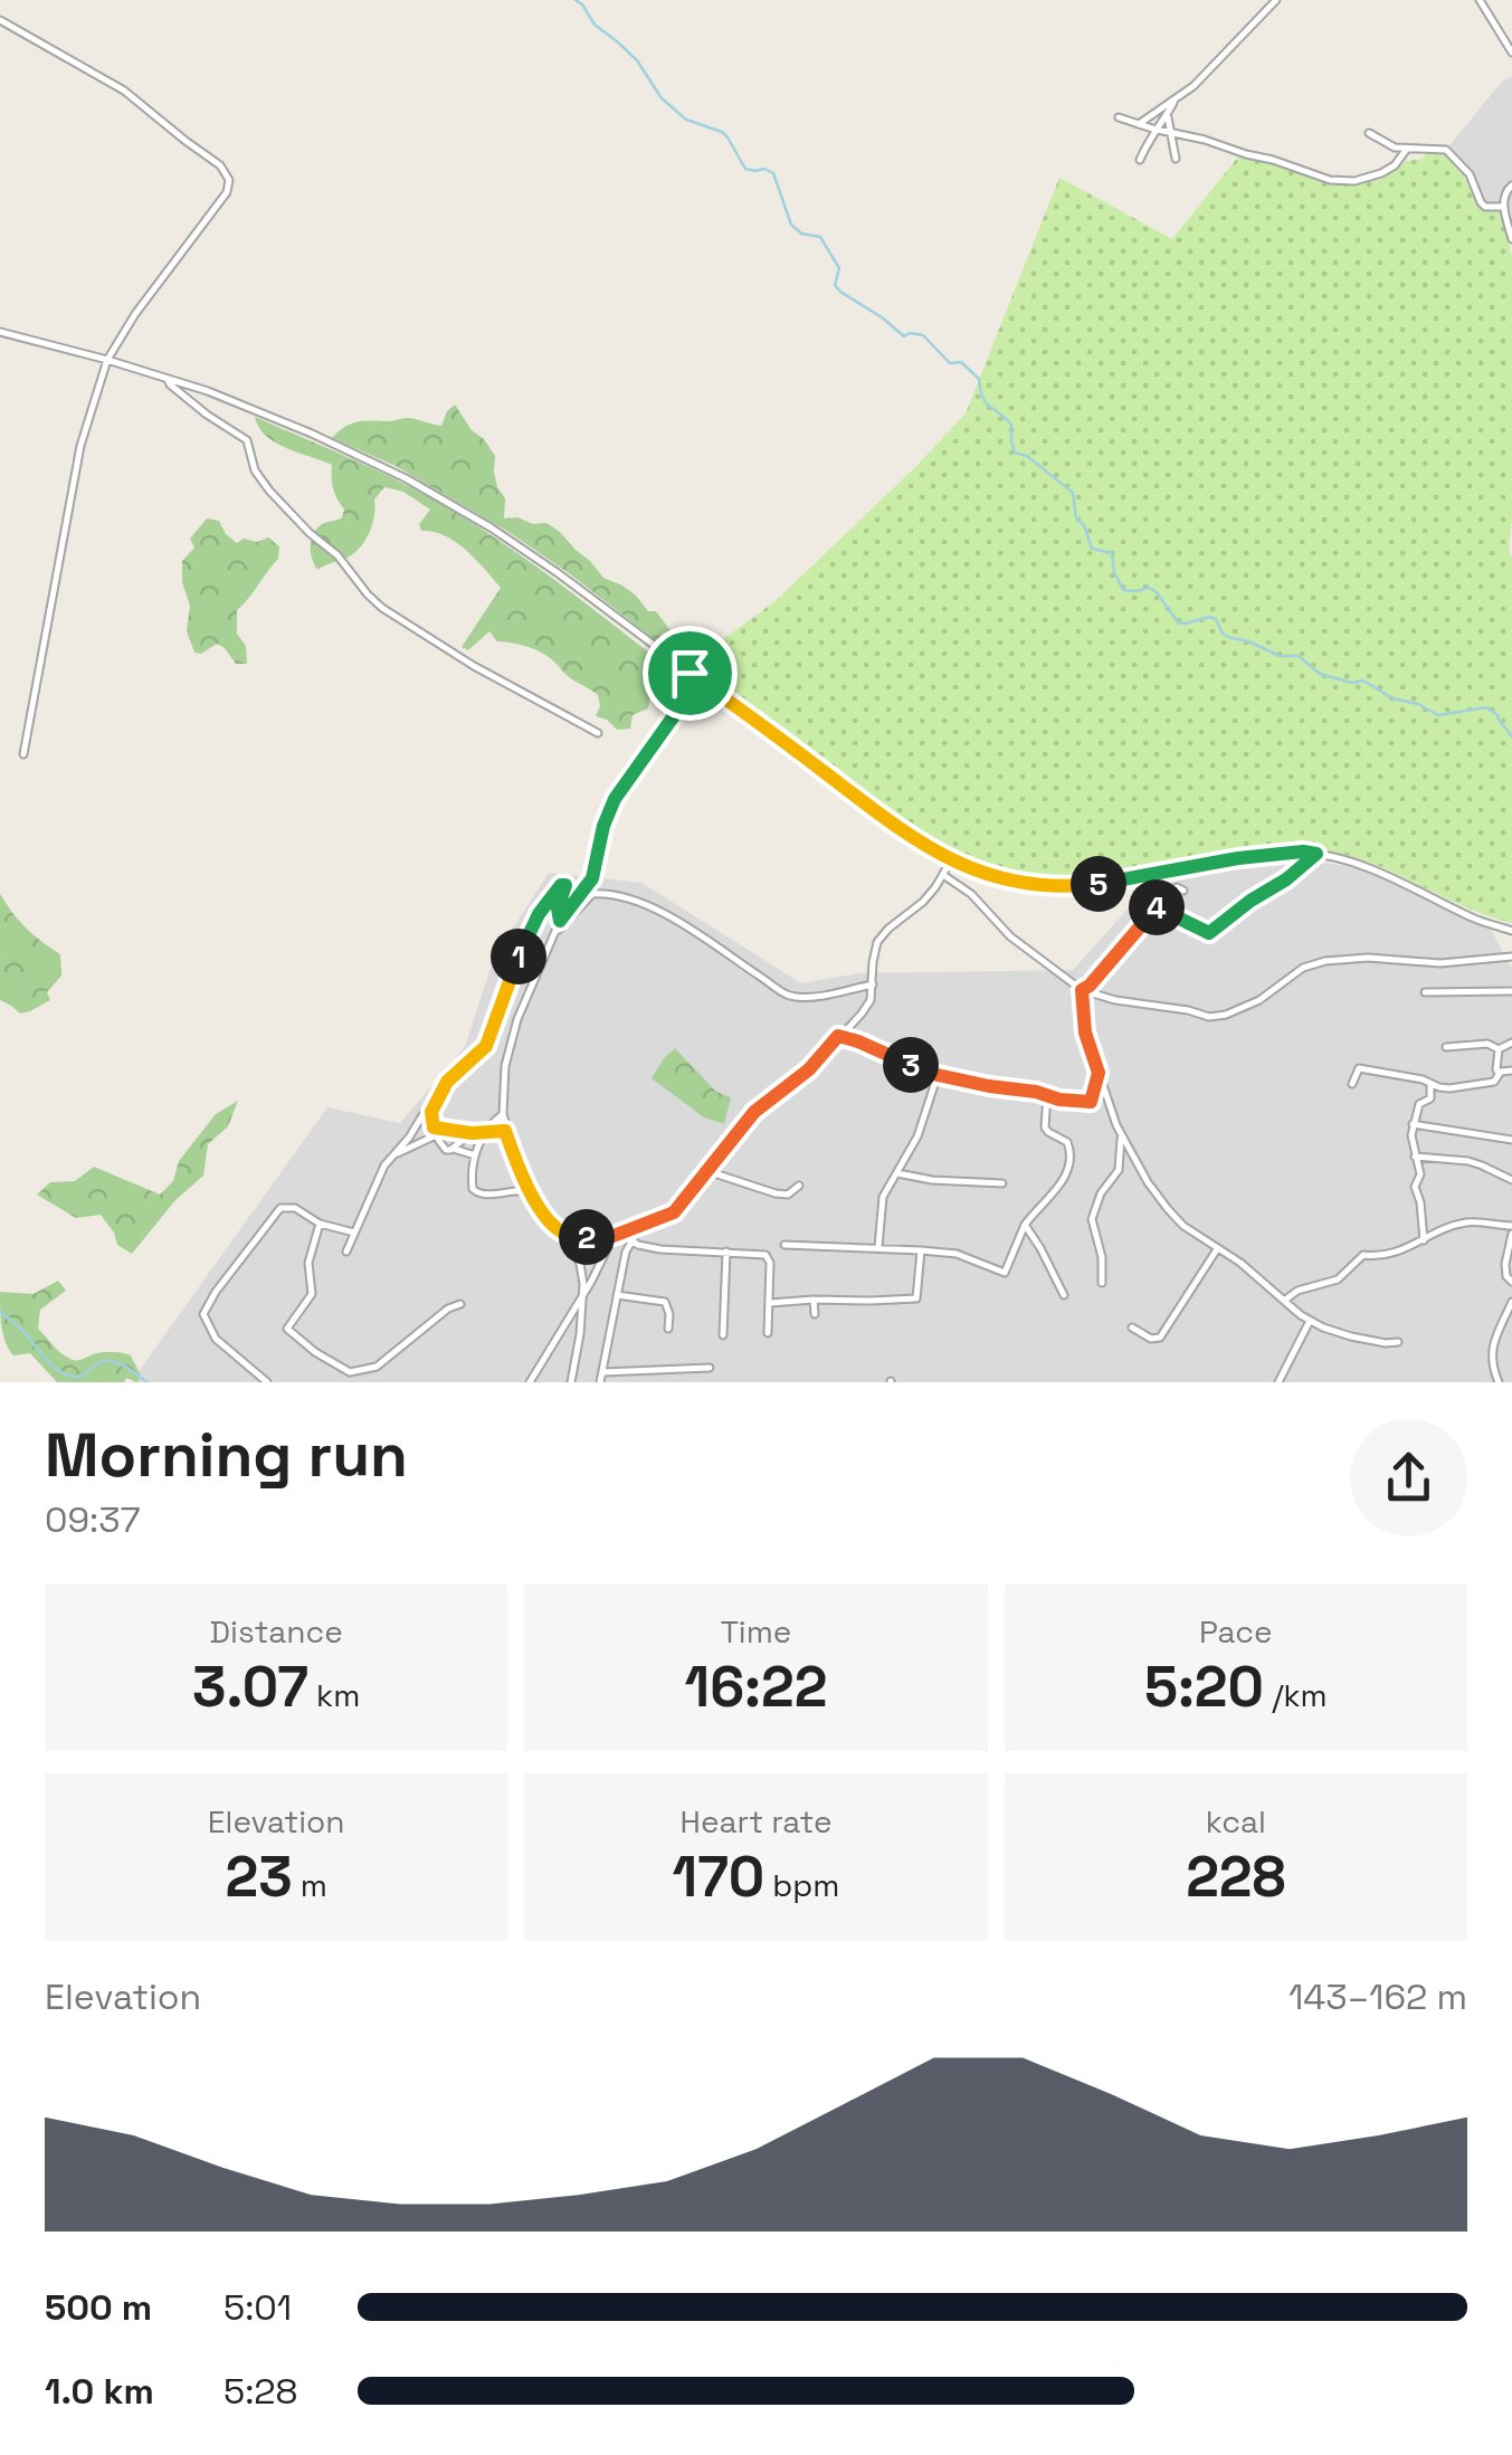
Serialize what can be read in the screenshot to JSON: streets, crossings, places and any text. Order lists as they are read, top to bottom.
{
  "page": {
    "pins": [
      "5",
      "4",
      "1",
      "3",
      "2"
    ],
    "heading": ["Morning run", "09:37"],
    "stats": [
      ["Distance", "3.07 km"],
      ["Time", "16:22"],
      ["Pace", "5:20 /km"],
      ["Elevation", "23 m"],
      ["Heart rate", "170 bpm"],
      ["kcal", "228"]
    ],
    "chart": ["Elevation", "143–162 m"],
    "list": [
      {
        "name": "500 m",
        "note": "5:01"
      },
      {
        "name": "1.0 km",
        "note": "5:28"
      }
    ]
  }
}
